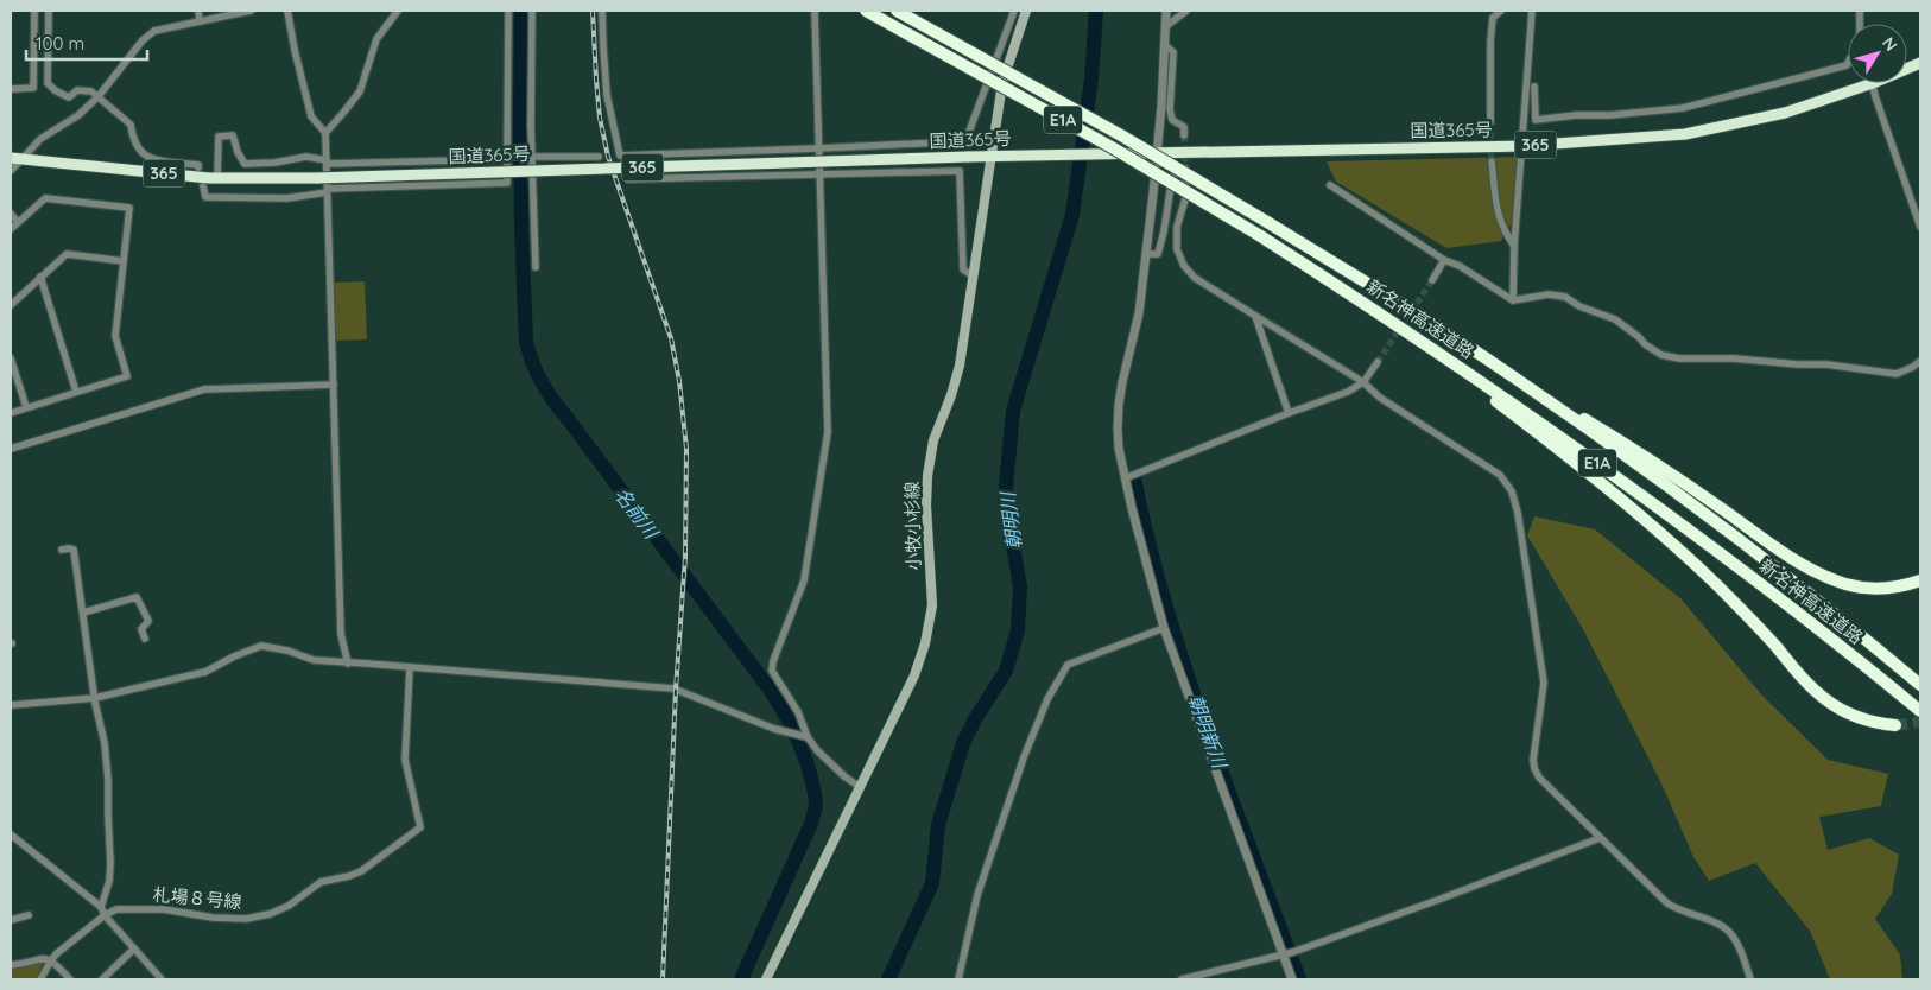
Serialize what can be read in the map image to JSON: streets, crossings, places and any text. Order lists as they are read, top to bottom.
{
  "streets": {
    "highway": [
      "E1A",
      "国道365号",
      "365",
      "新名神高速道路"
    ],
    "main road": ["小牧小杉線"],
    "street": ["札場８号線"]
  },
  "crossings": [
    ["国道365号", "小牧小杉線"]
  ],
  "water": ["名前川", "朝明川", "朝明新川"],
  "scale_bar": "100 m",
  "north": "top right"
}
